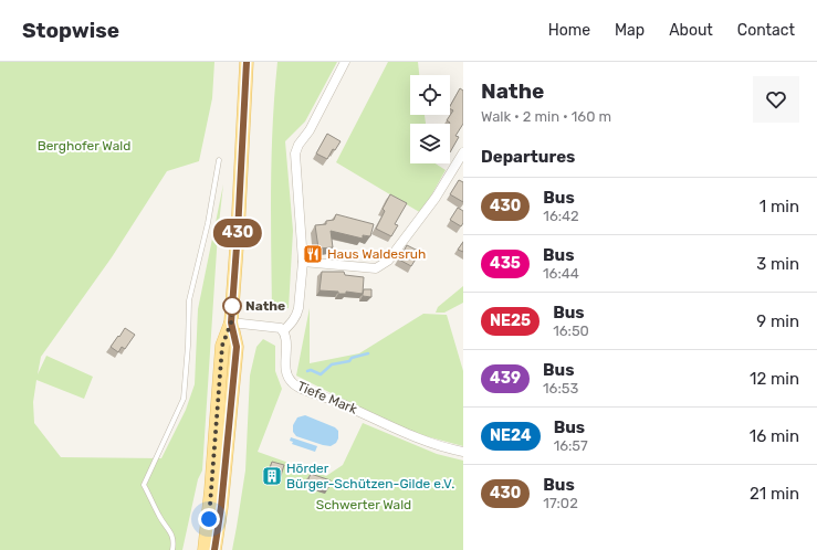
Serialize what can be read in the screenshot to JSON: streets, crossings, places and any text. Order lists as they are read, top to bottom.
{
  "streets": {
    "street": ["Tiefe Mark"]
  },
  "parks": ["Berghofer Wald", "Schwerter Wald"],
  "places": {
    "restaurant": ["Haus Waldesruh"],
    "other": ["Nathe"],
    "building": ["Hörder Bürger-Schützen-Gilde e.V."]
  },
  "lines": ["bus line 430"],
  "page": {
    "header": "Stopwise",
    "nav": [
      "Home",
      "Map",
      "About",
      "Contact"
    ],
    "on_map": "430",
    "heading": [
      ["Nathe", "Walk · 2 min · 160 m"],
      "Departures"
    ],
    "list": [
      {
        "mark": "430",
        "name": "Bus",
        "note": "16:42",
        "value": "1 min"
      },
      {
        "mark": "435",
        "name": "Bus",
        "note": "16:44",
        "value": "3 min"
      },
      {
        "mark": "NE25",
        "name": "Bus",
        "note": "16:50",
        "value": "9 min"
      },
      {
        "mark": "439",
        "name": "Bus",
        "note": "16:53",
        "value": "12 min"
      },
      {
        "mark": "NE24",
        "name": "Bus",
        "note": "16:57",
        "value": "16 min"
      },
      {
        "mark": "430",
        "name": "Bus",
        "note": "17:02",
        "value": "21 min"
      }
    ]
  }
}
